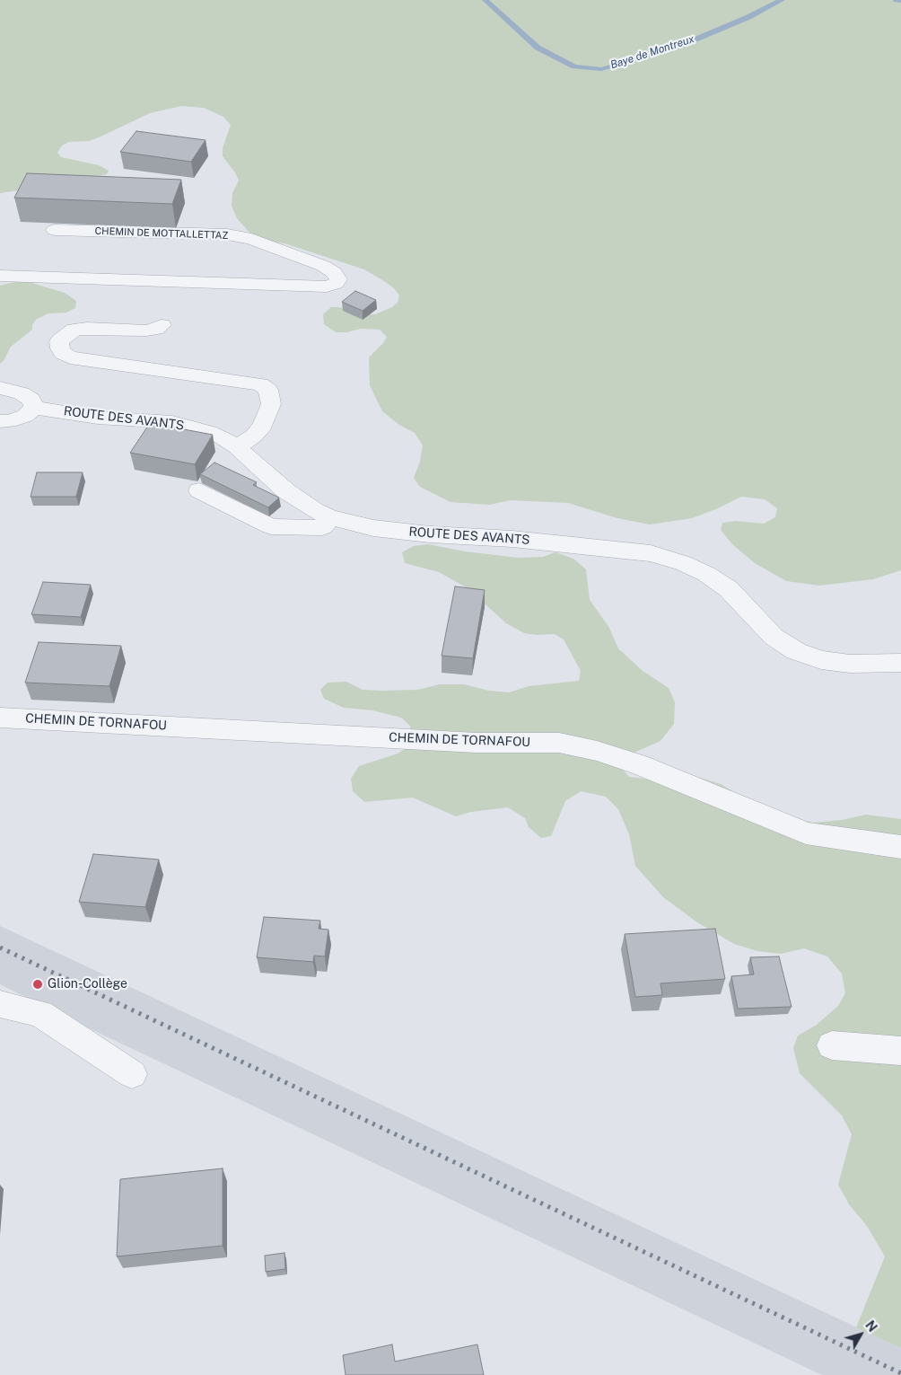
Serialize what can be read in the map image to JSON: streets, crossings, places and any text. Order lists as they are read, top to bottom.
{
  "streets": {
    "street": ["CHEMIN DE MOTTALLETTAZ", "ROUTE DES AVANTS", "CHEMIN DE TORNAFOU"]
  },
  "water": ["Baye de Montreux"],
  "places": ["Glion-Collège"],
  "north": "top right"
}
